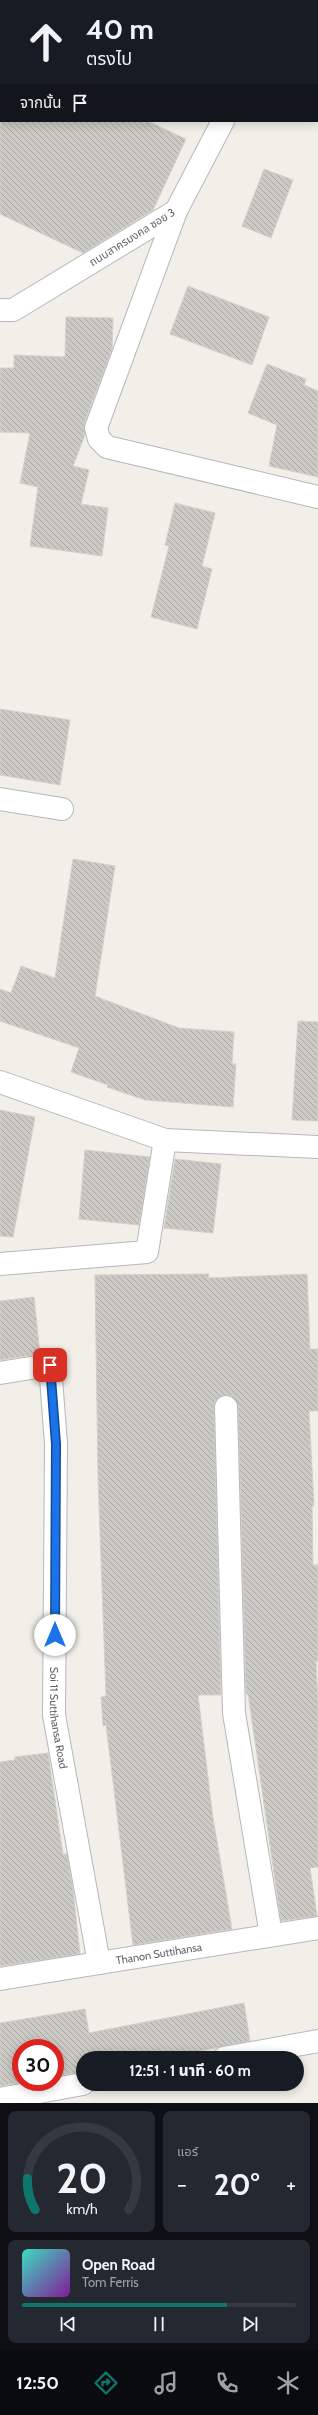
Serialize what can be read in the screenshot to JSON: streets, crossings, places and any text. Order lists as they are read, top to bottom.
{
  "streets": {
    "street": ["ถนนสาครมงคล ซอย 3", "Soi 11 Suttihansa Road", "Thanon Suttihansa"]
  },
  "crossings": [
    ["Soi 11 Suttihansa Road", "Thanon Suttihansa"]
  ],
  "page": {
    "turn": ["40 m", "ตรงไป"],
    "then": "จากนั้น",
    "limit": "30",
    "trip": "12:51 · 1 นาที · 60 m",
    "tile": "แอร์",
    "heat": ["−", "20°", "+"],
    "song": ["Open Road", "Tom Ferris"],
    "tabs": "12:50",
    "gauge": ["20", "km/h"]
  }
}
